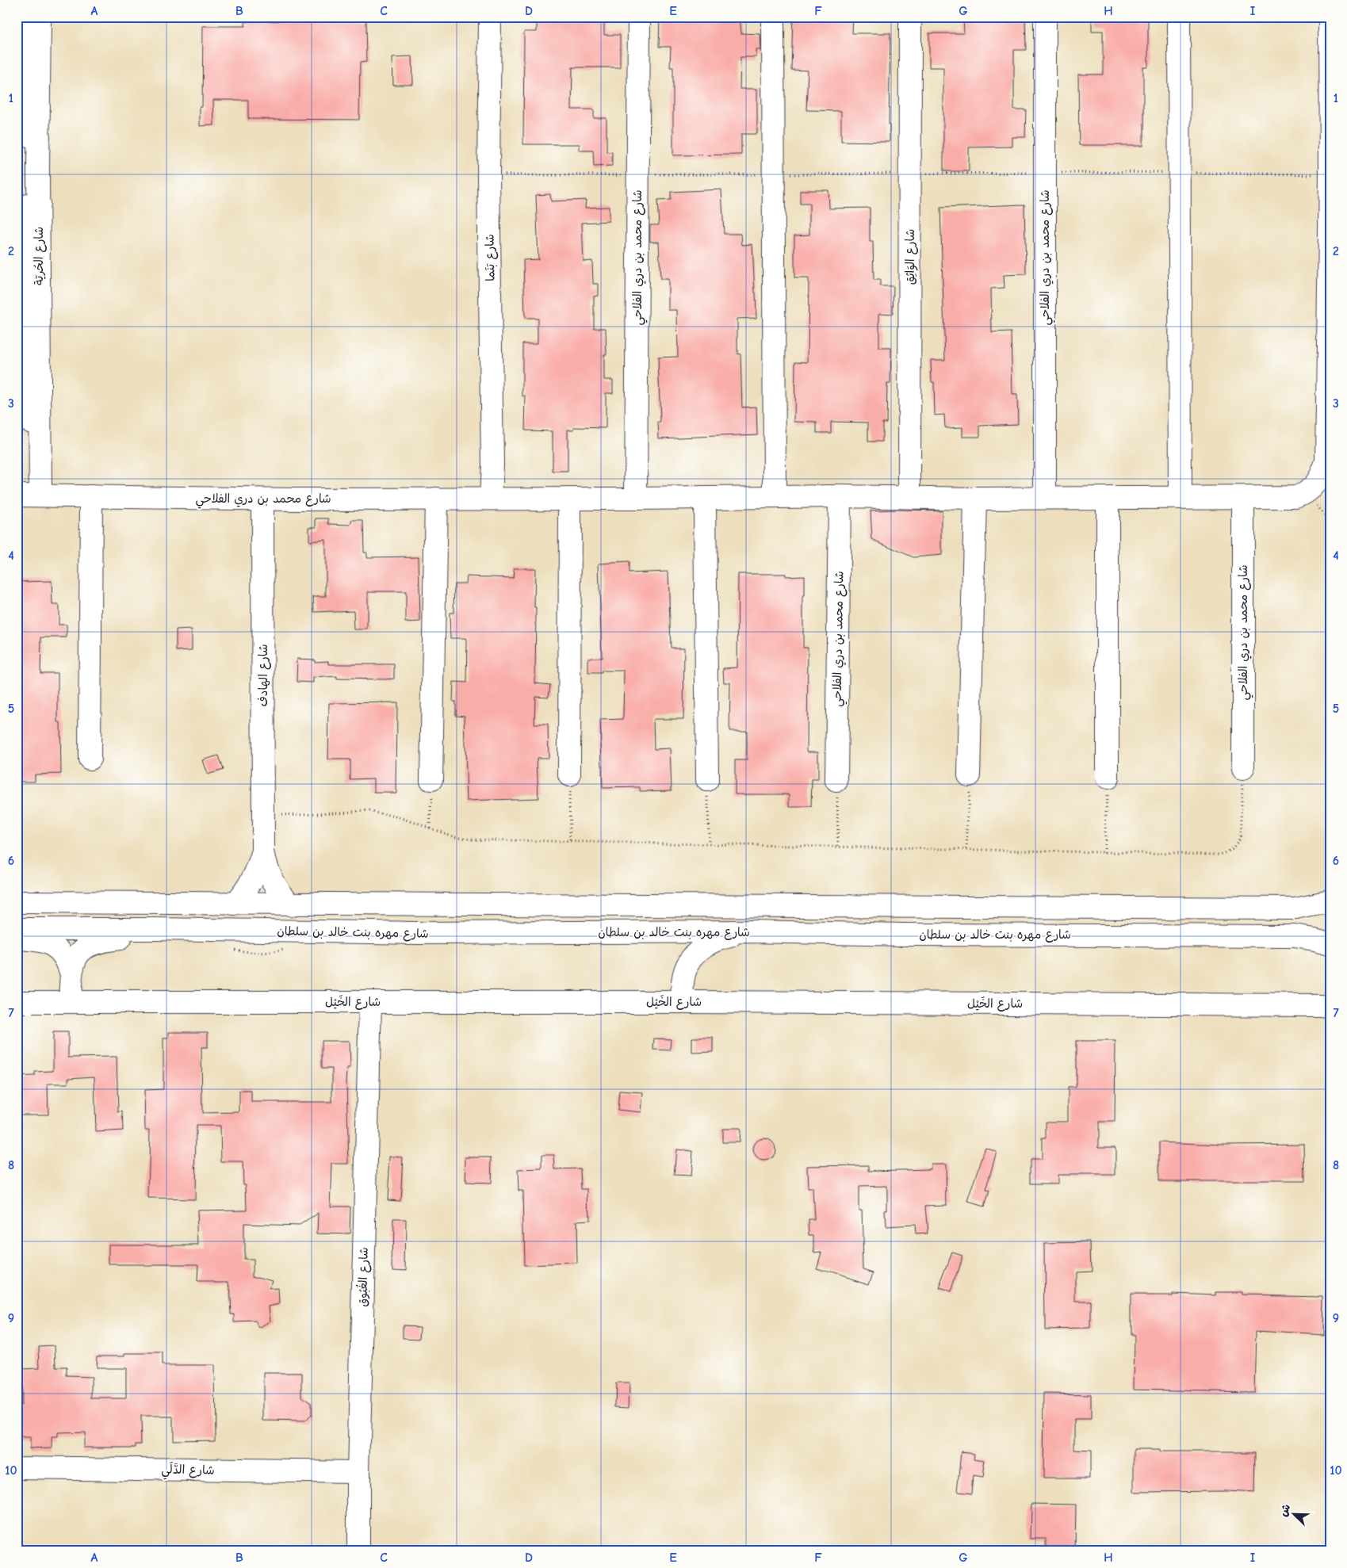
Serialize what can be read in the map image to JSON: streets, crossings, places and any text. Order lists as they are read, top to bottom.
{
  "streets": {
    "street": [
      "شارع الحُريّة",
      "شارع الوَاثِق",
      "شارع بَنَما",
      "شارع محمد بن دري الفلاحي",
      "شارع الهادف",
      "شارع مهره بنت خالد بن سلطان",
      "شارع الخَيْل",
      "شارع الغُبُوق",
      "شارع الدَّلَي"
    ]
  },
  "crossings": [
    ["شارع الحُريّة", "شارع محمد بن دري الفلاحي"],
    ["شارع الوَاثِق", "شارع محمد بن دري الفلاحي"],
    ["شارع بَنَما", "شارع محمد بن دري الفلاحي"],
    ["شارع محمد بن دري الفلاحي", "شارع الهادف"],
    ["شارع الخَيْل", "شارع الغُبُوق"],
    ["شارع الغُبُوق", "شارع الدَّلَي"]
  ],
  "north": "top left",
  "grid": {
    "columns": [
      "A",
      "B",
      "C",
      "D",
      "E",
      "F",
      "G",
      "H",
      "I"
    ],
    "rows": [
      "1",
      "2",
      "3",
      "4",
      "5",
      "6",
      "7",
      "8",
      "9",
      "10"
    ]
  }
}
